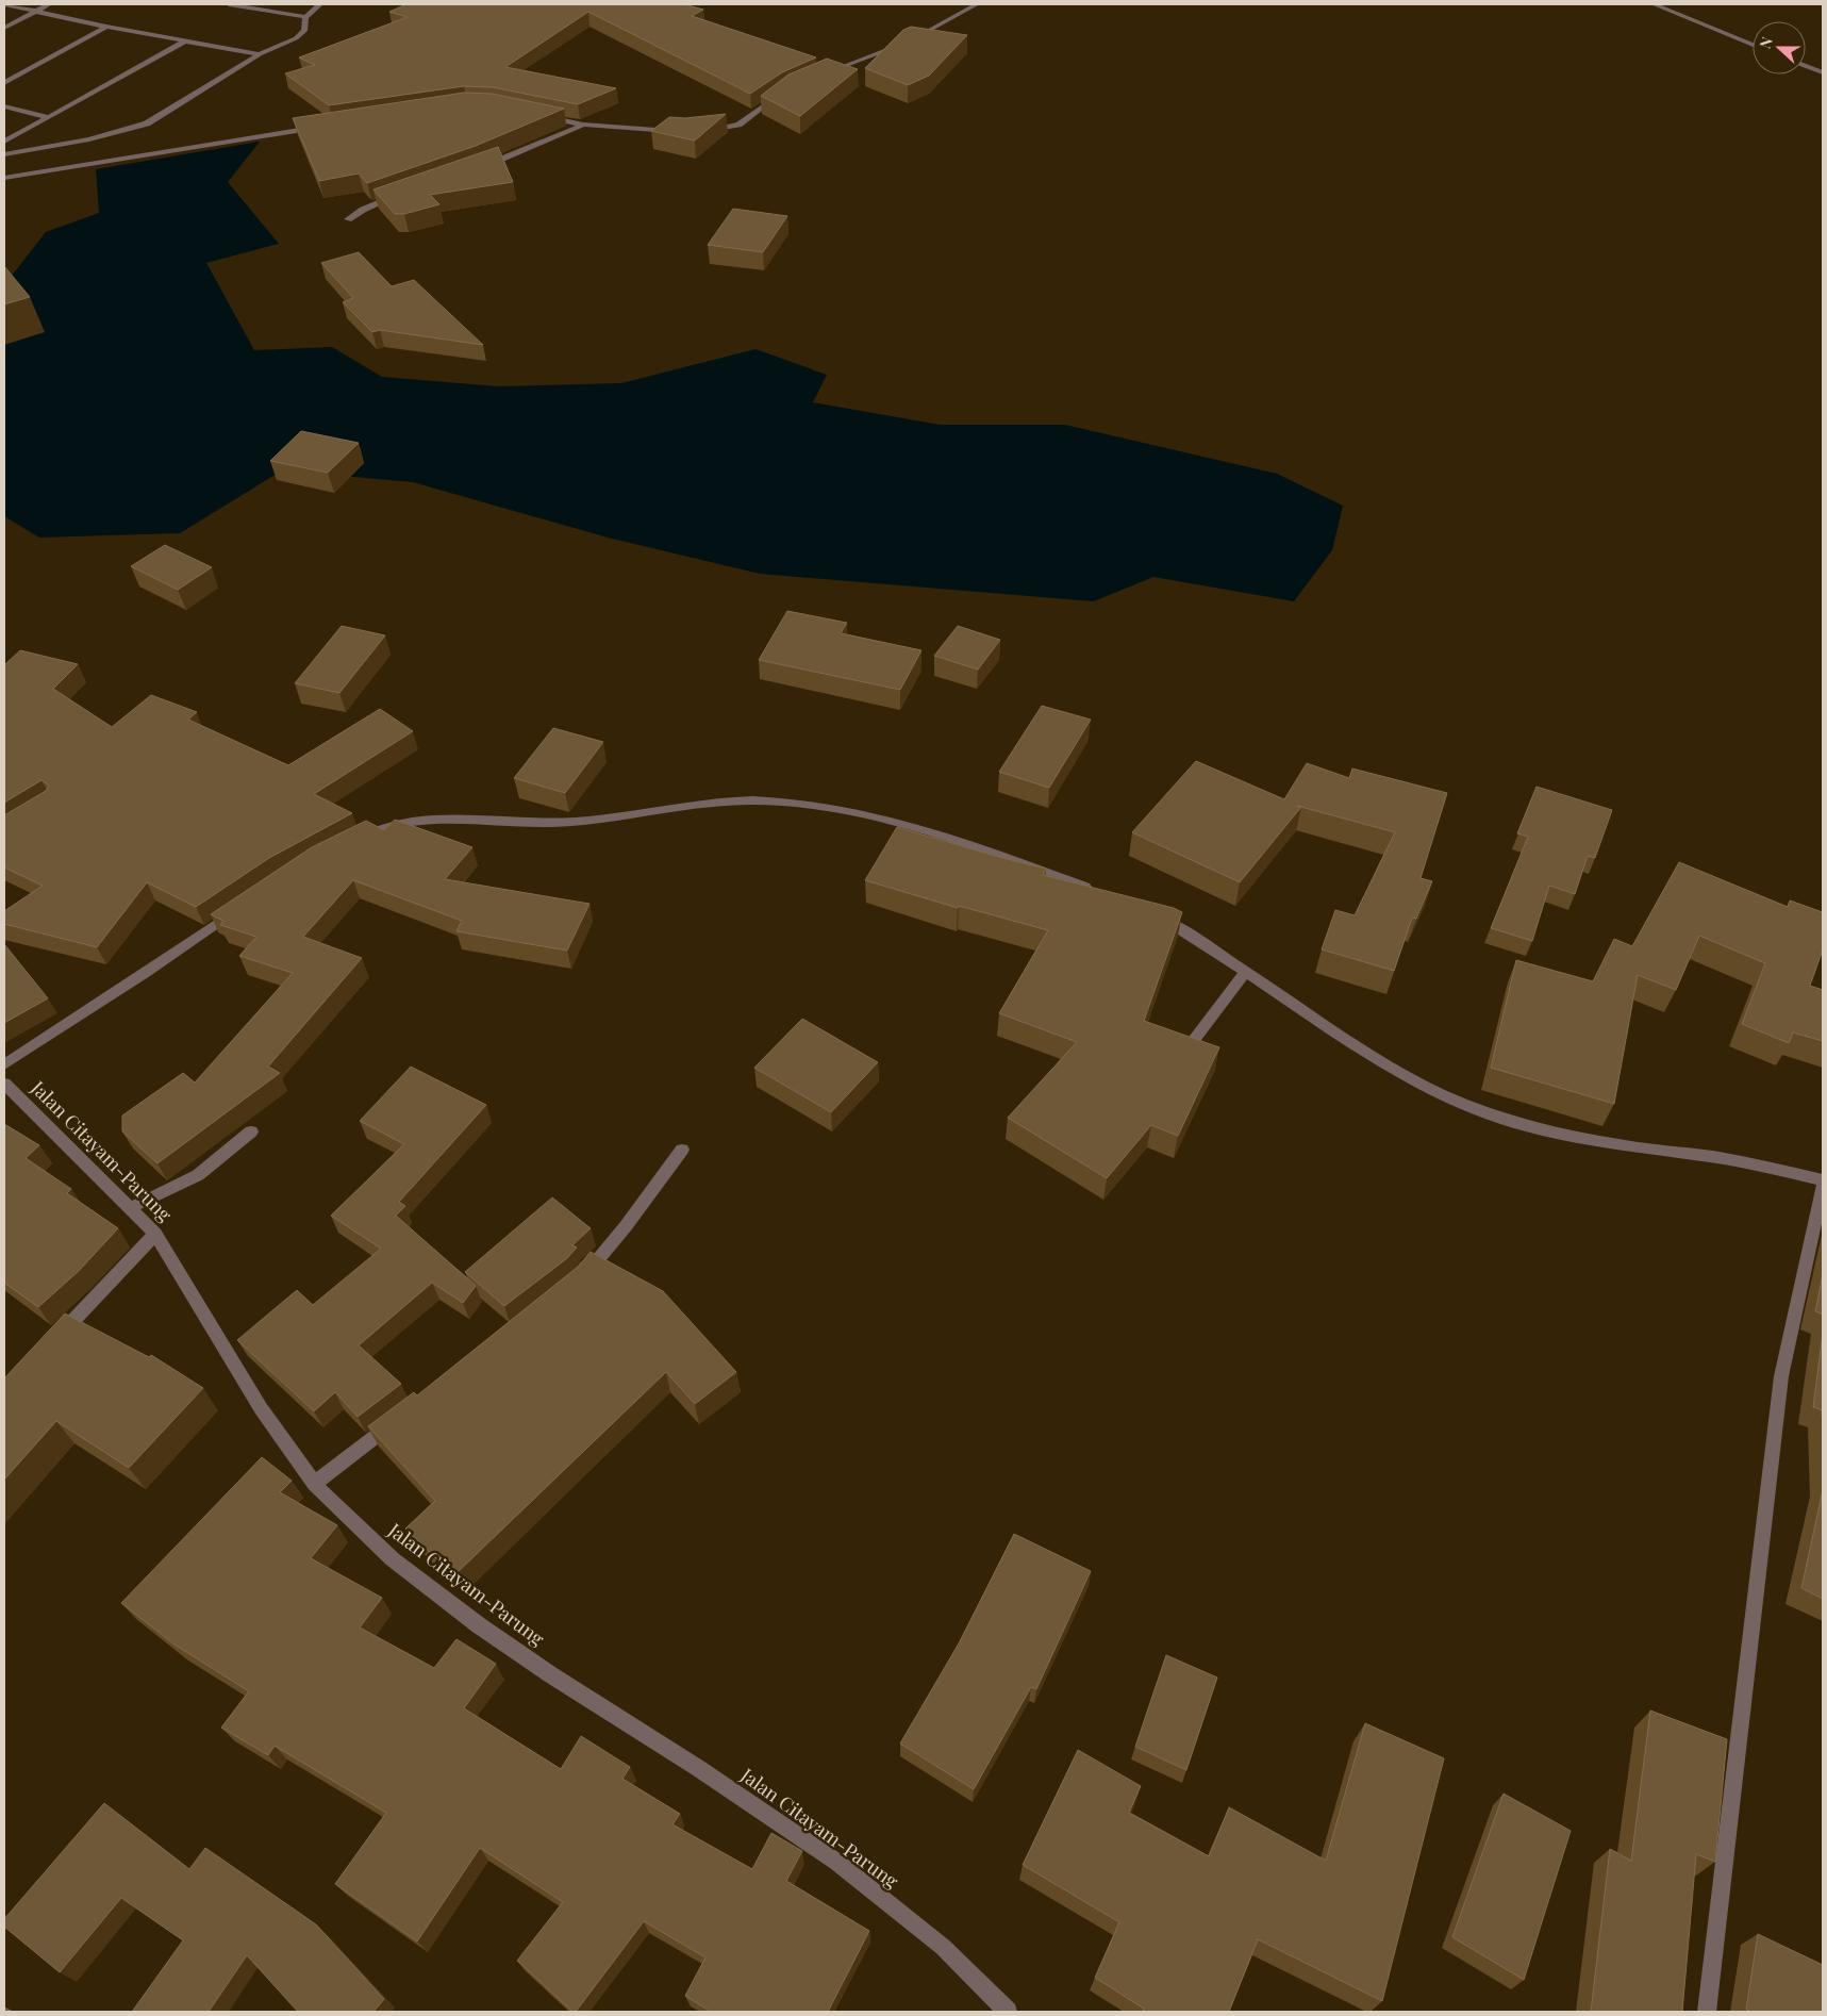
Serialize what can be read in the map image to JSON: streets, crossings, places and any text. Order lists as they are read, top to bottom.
{
  "streets": {
    "street": ["Jalan Citayam-Parung"]
  },
  "north": "left"
}
